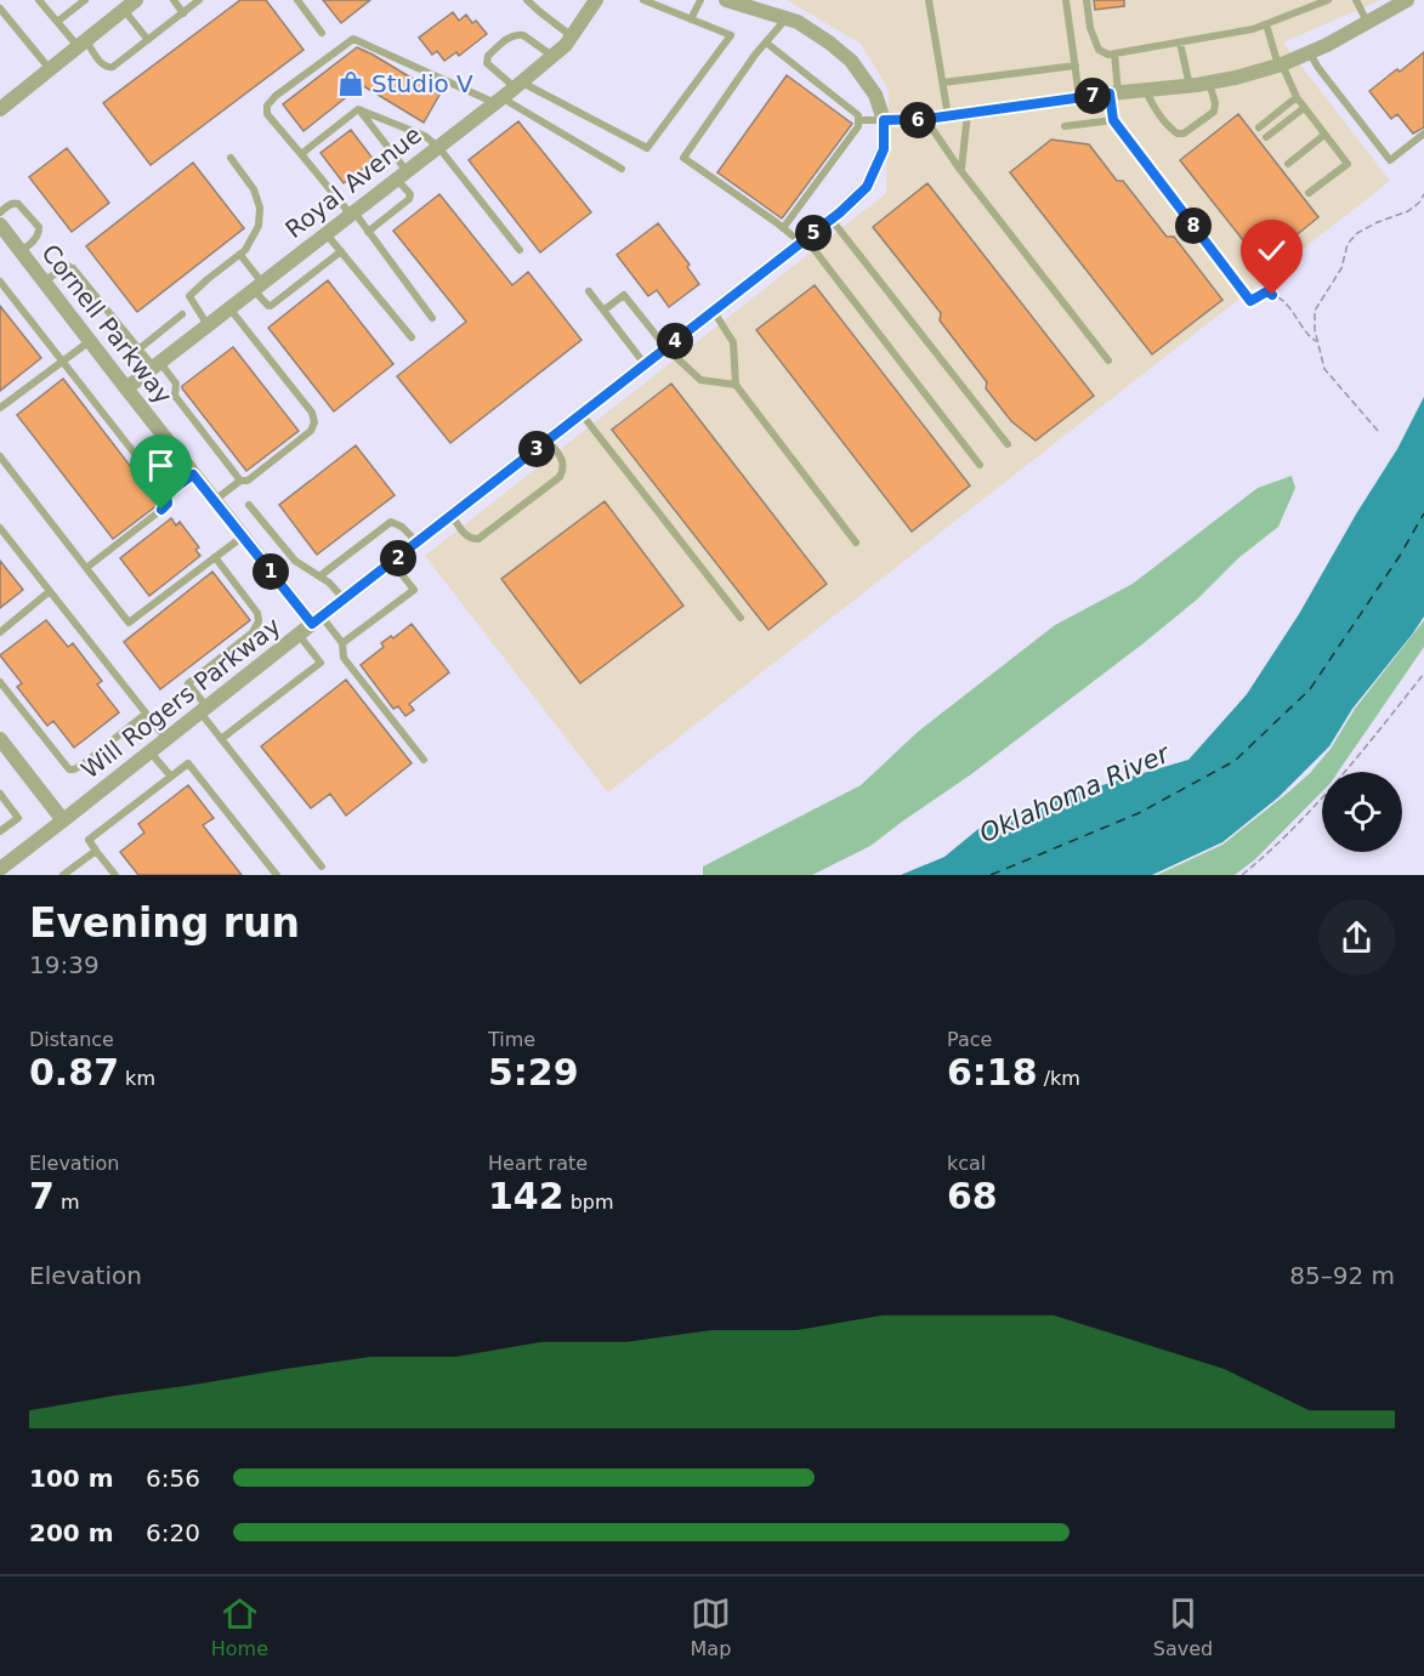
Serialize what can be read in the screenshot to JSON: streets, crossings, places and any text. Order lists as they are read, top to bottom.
{
  "streets": {
    "street": ["Royal Avenue", "Cornell Parkway", "Will Rogers Parkway"]
  },
  "crossings": [
    ["Royal Avenue", "Cornell Parkway"],
    ["Cornell Parkway", "Will Rogers Parkway"]
  ],
  "water": ["Oklahoma River"],
  "places": {
    "shop": ["Studio V"]
  },
  "page": {
    "pins": [
      "7",
      "6",
      "8",
      "5",
      "4",
      "3",
      "2",
      "1"
    ],
    "heading": ["Evening run", "19:39"],
    "stats": [
      ["Distance", "0.87 km"],
      ["Time", "5:29"],
      ["Pace", "6:18 /km"],
      ["Elevation", "7 m"],
      ["Heart rate", "142 bpm"],
      ["kcal", "68"]
    ],
    "chart": ["Elevation", "85–92 m"],
    "list": [
      {
        "name": "100 m",
        "note": "6:56"
      },
      {
        "name": "200 m",
        "note": "6:20"
      }
    ],
    "tabs": ["Home", "Map", "Saved"]
  }
}
